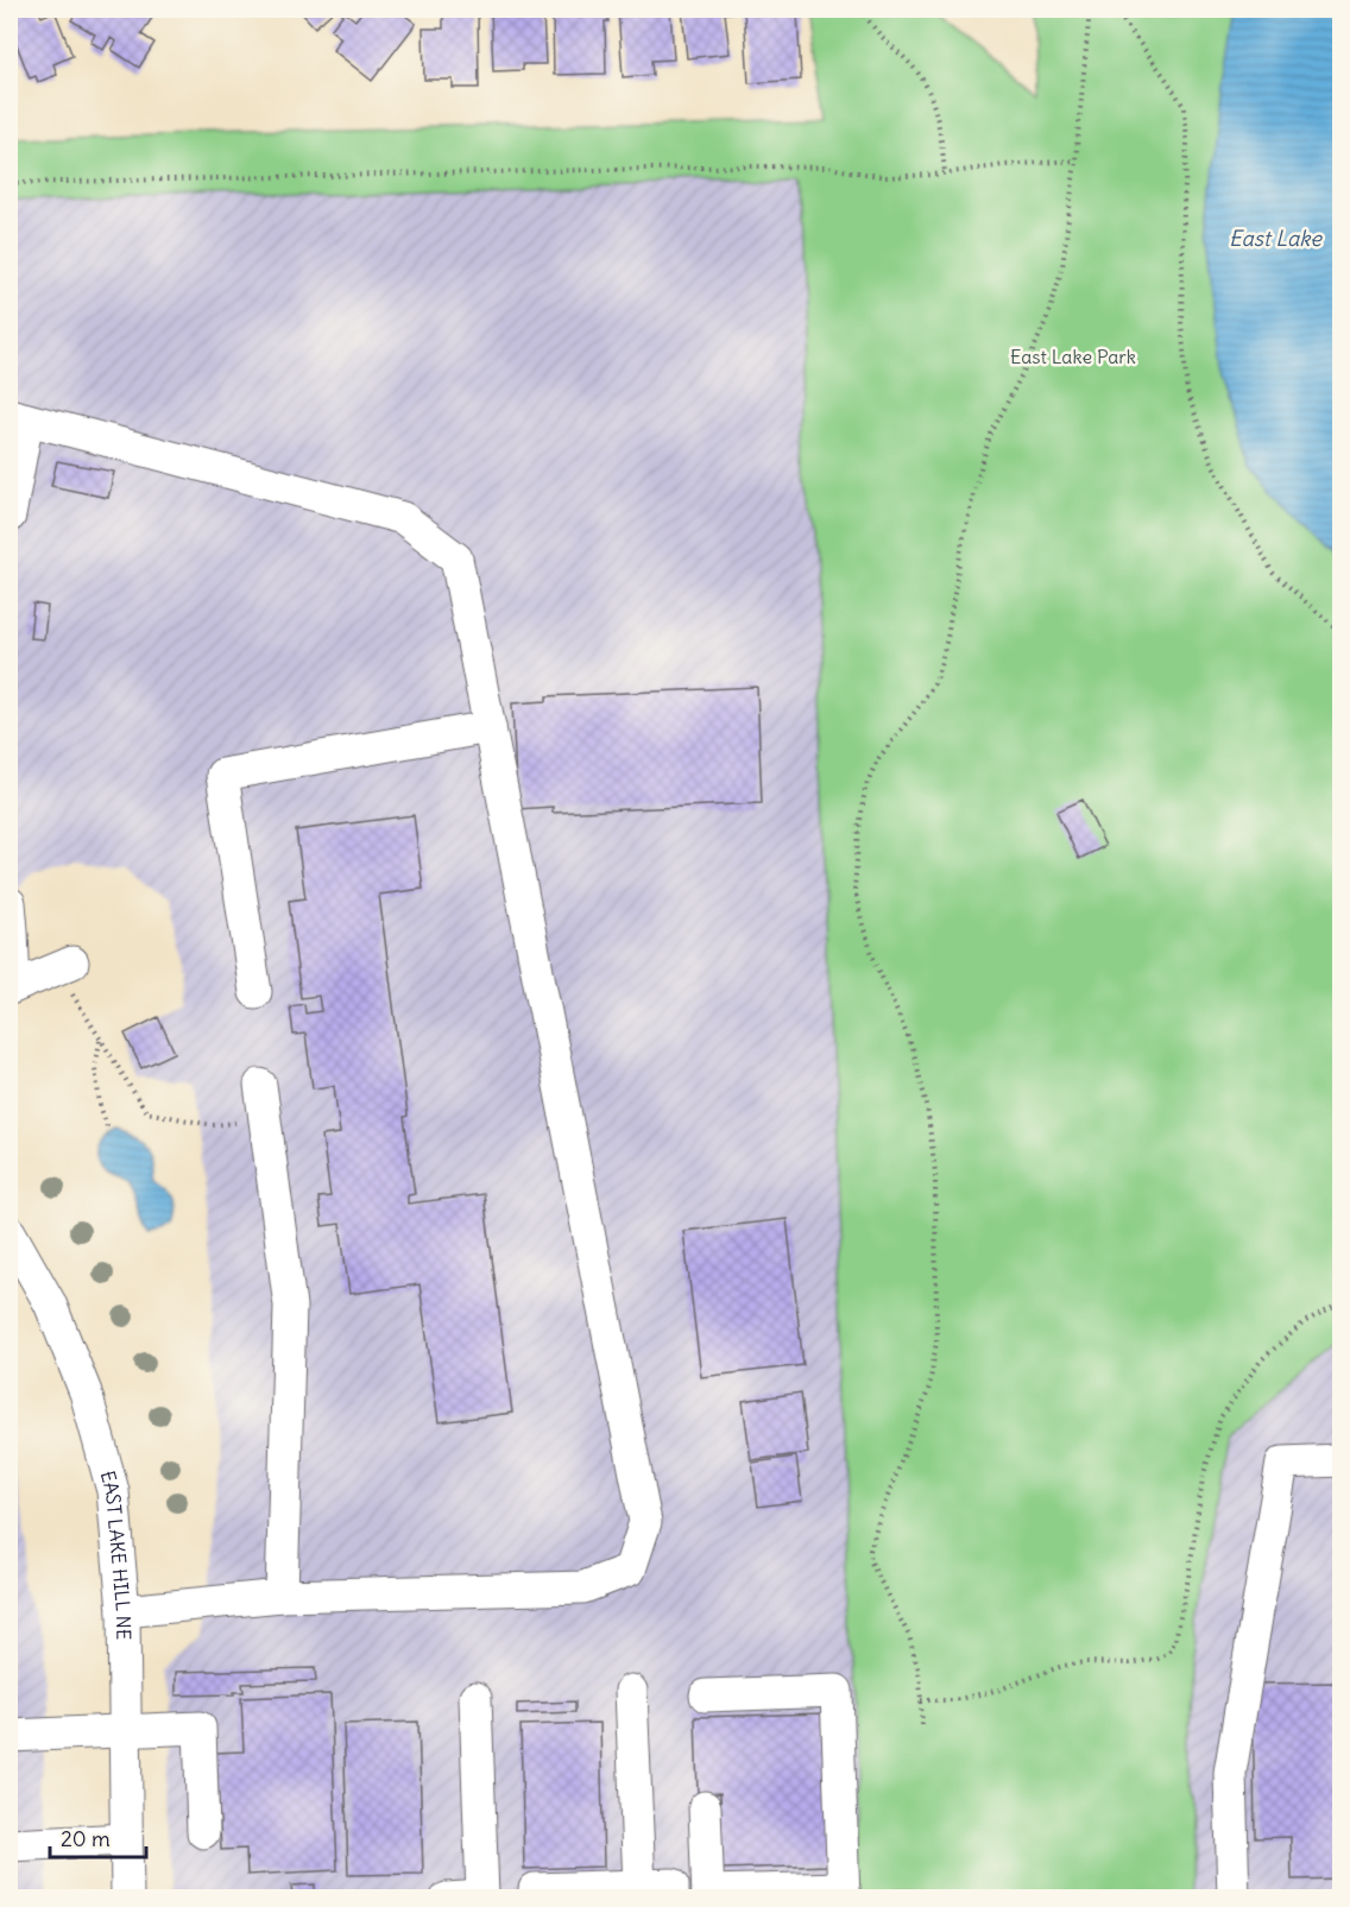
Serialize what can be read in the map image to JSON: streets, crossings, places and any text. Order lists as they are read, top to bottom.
{
  "streets": {
    "street": ["EAST LAKE HILL NE"]
  },
  "water": ["East Lake"],
  "parks": ["East Lake Park"],
  "scale_bar": "20 m"
}
